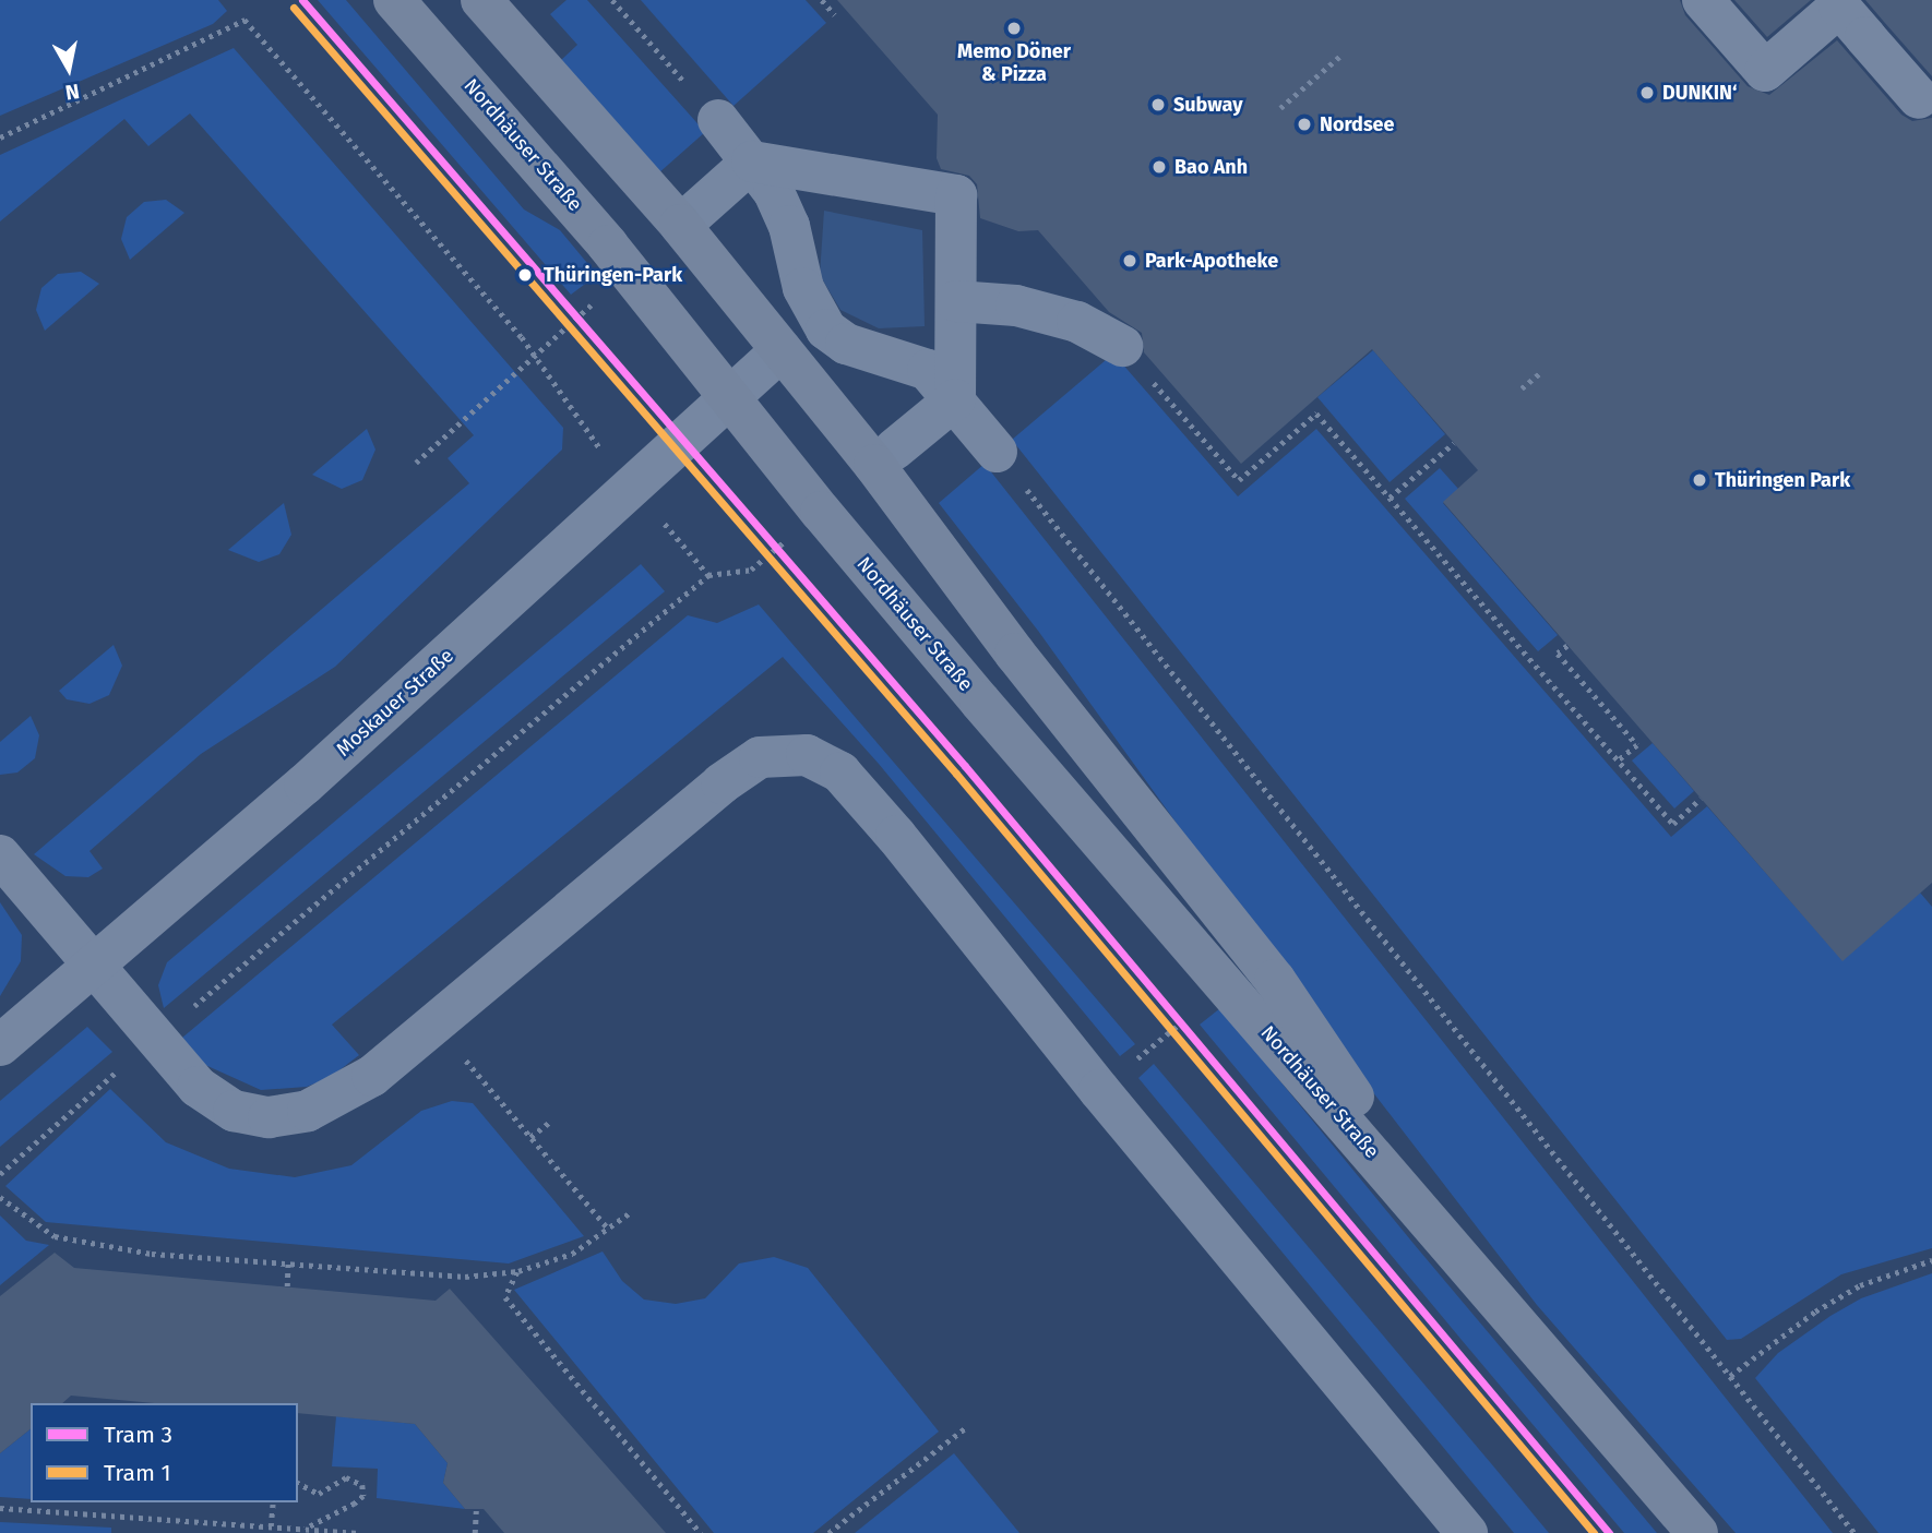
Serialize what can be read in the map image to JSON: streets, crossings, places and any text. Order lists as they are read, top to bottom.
{
  "streets": {
    "main road": ["Nordhäuser Straße"],
    "street": ["Moskauer Straße"]
  },
  "crossings": [
    ["Nordhäuser Straße", "Moskauer Straße"]
  ],
  "places": [
    "Memo Döner & Pizza",
    "DUNKIN‘",
    "Subway",
    "Nordsee",
    "Bao Anh",
    "Park-Apotheke",
    "Thüringen-Park",
    "Thüringen Park"
  ],
  "lines": ["tram line 3", "tram line 1"],
  "legend": ["Tram 3", "Tram 1"],
  "north": "bottom"
}
